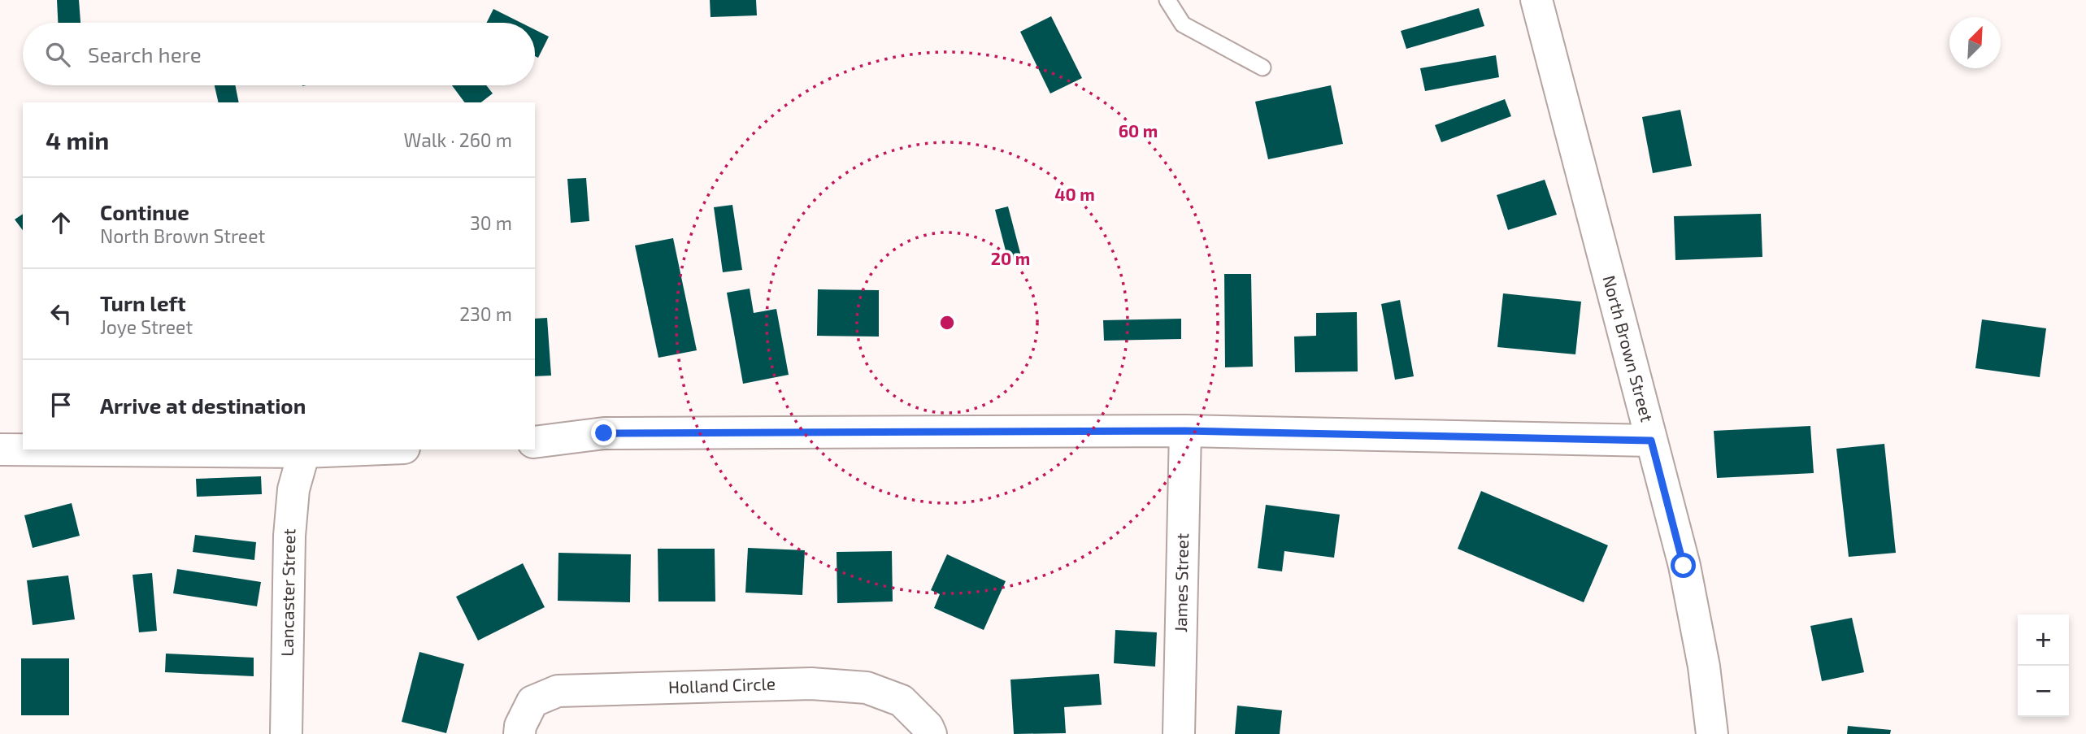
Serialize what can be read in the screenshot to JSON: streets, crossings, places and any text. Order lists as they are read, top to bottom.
{
  "streets": {
    "street": [
      "North Brown Street",
      "James Street",
      "Lancaster Street",
      "Holland Circle"
    ]
  },
  "north": "top right",
  "page": {
    "search": "Search here",
    "heading": ["4 min", "Walk · 260 m"],
    "list": [
      ["Continue", "North Brown Street", "30 m"],
      ["Turn left", "Joye Street", "230 m"],
      "Arrive at destination"
    ],
    "map_buttons": ["+", "−"]
  },
  "rings": ["60 m", "40 m", "20 m"]
}
